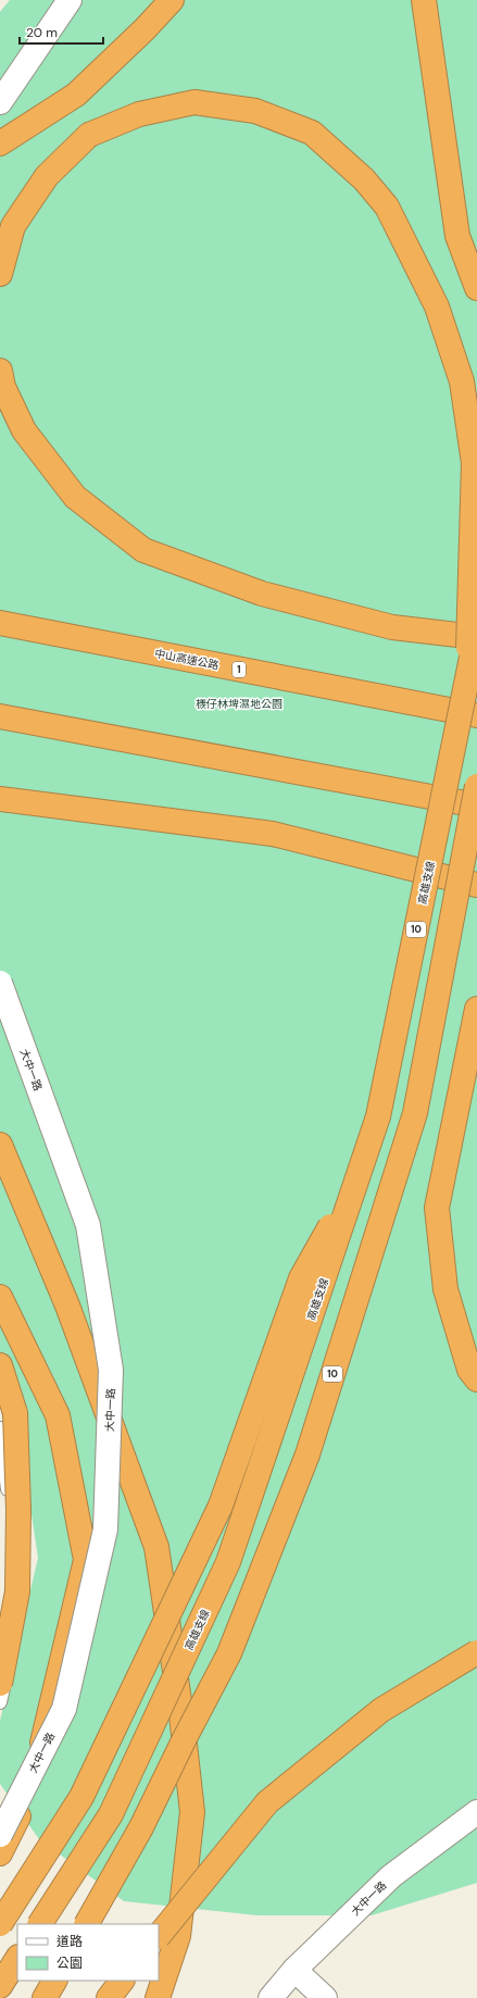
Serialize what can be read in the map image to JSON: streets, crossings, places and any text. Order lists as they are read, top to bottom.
{
  "streets": {
    "highway": [
      "中山高速公路",
      "1",
      "高雄支線",
      "10"
    ],
    "street": ["大中一路"]
  },
  "parks": ["檨仔林埤濕地公園"],
  "legend": ["道路", "公園"],
  "scale_bar": "20 m"
}
